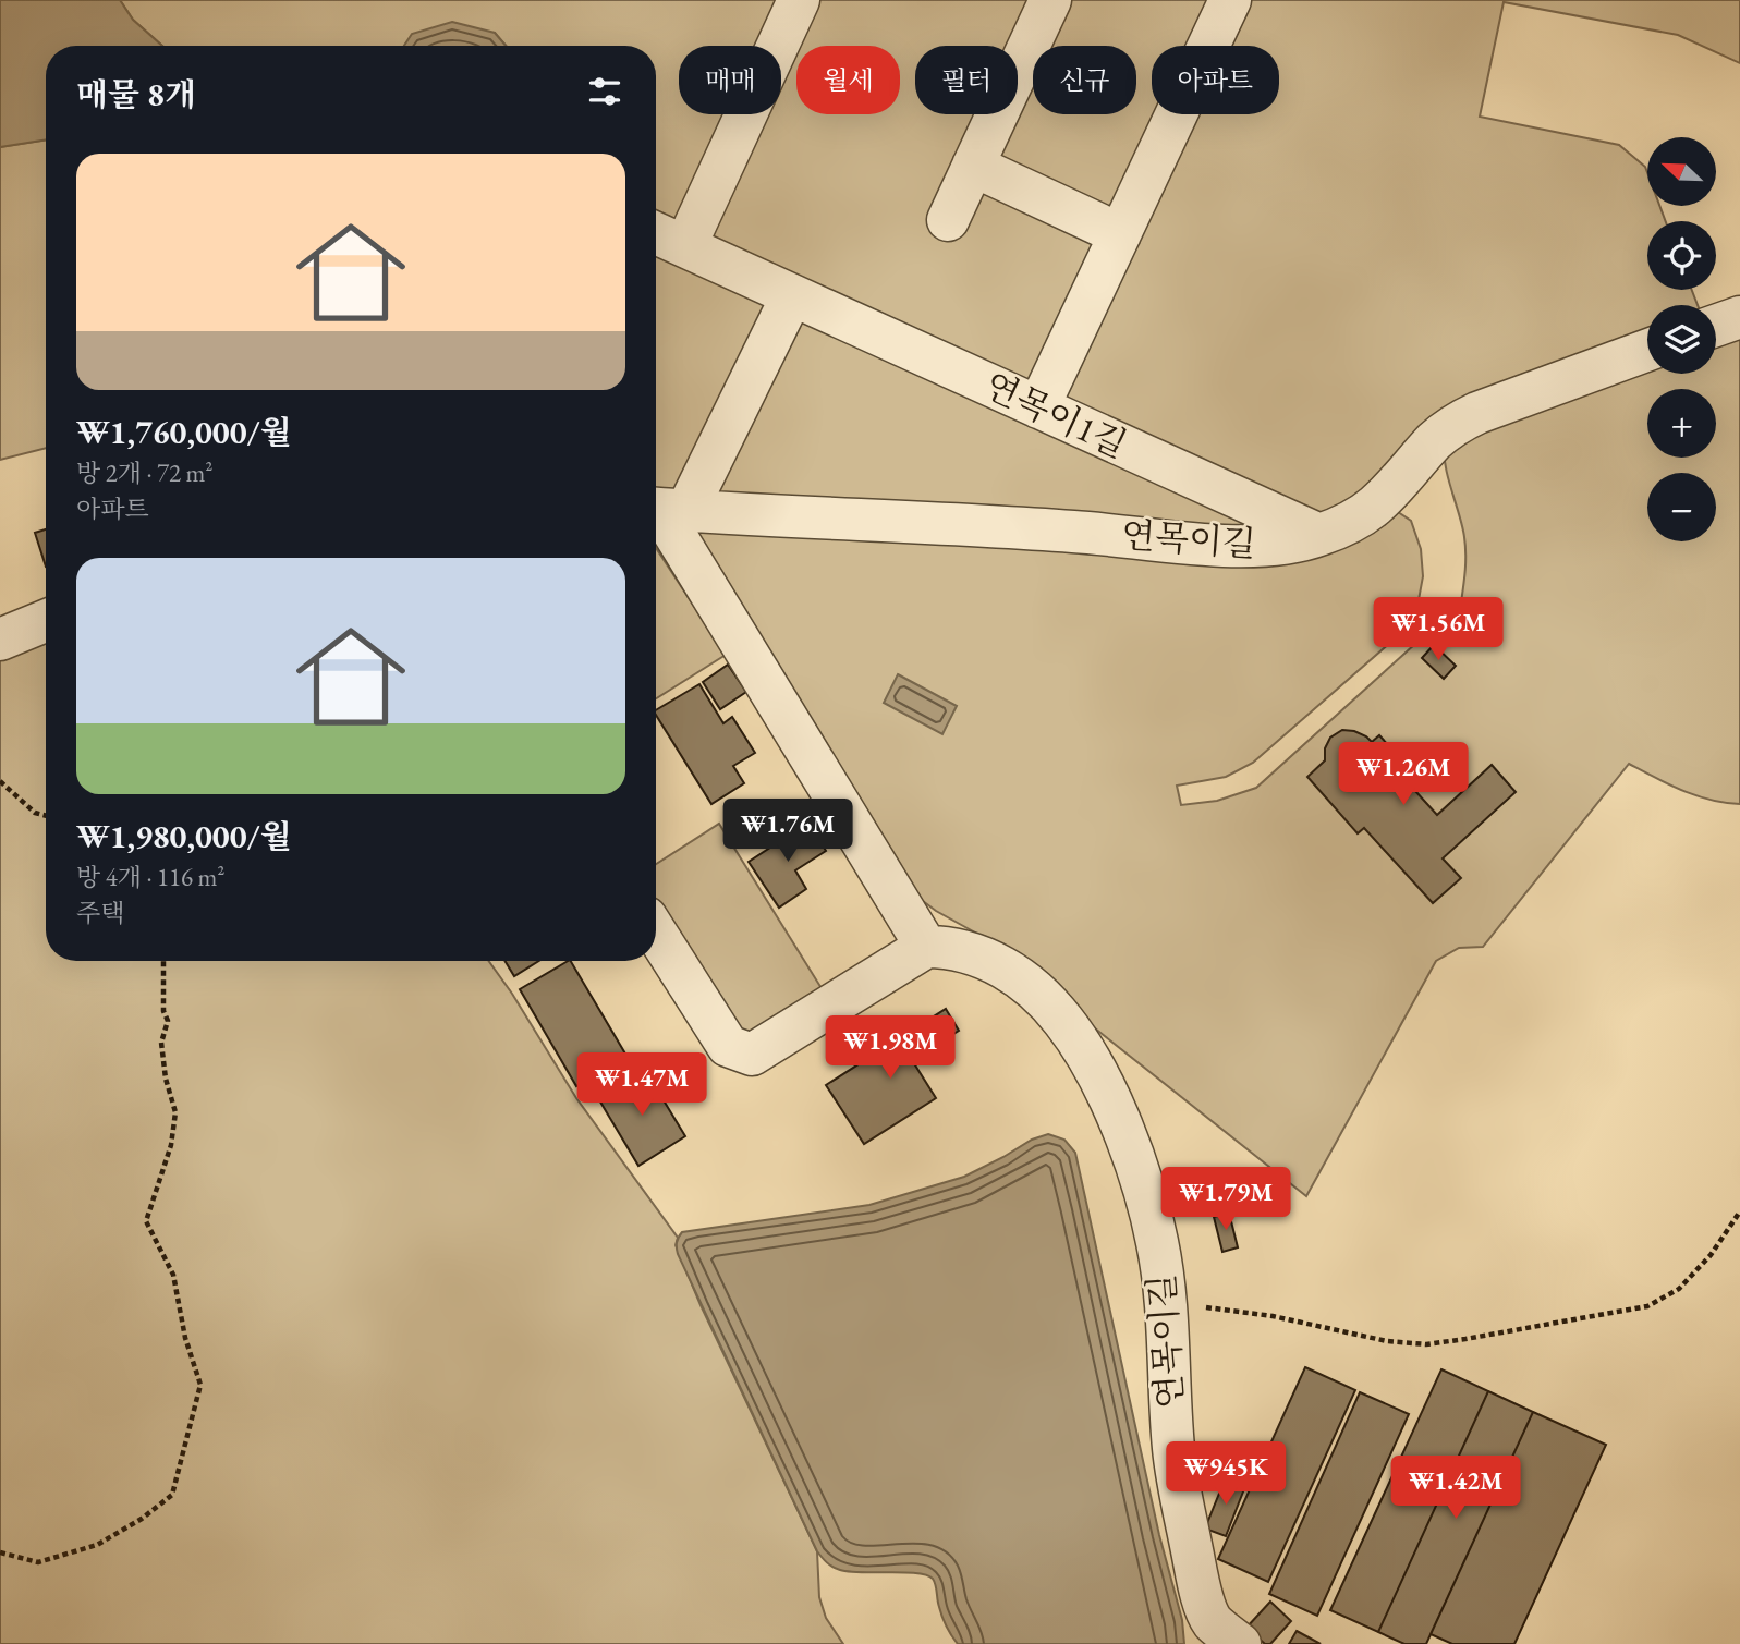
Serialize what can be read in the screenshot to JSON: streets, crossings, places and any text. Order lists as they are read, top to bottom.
{
  "streets": {
    "street": ["연목이1길", "연목이길"]
  },
  "crossings": [
    ["연목이1길", "연목이길"]
  ],
  "north": "top left",
  "page": {
    "chip": [
      "매매",
      "월세",
      "필터",
      "신규",
      "아파트"
    ],
    "heading": "매물 8개",
    "map_buttons": ["+", "−"],
    "list": [
      {
        "name": "₩1,760,000/월",
        "note": "방 2개 · 72 m² · 아파트"
      },
      {
        "name": "₩1,980,000/월",
        "note": "방 4개 · 116 m² · 주택"
      }
    ],
    "price": [
      "₩1.56M",
      "₩1.26M",
      "₩1.76M",
      "₩1.98M",
      "₩1.47M",
      "₩1.79M",
      "₩945K",
      "₩1.42M"
    ]
  }
}
